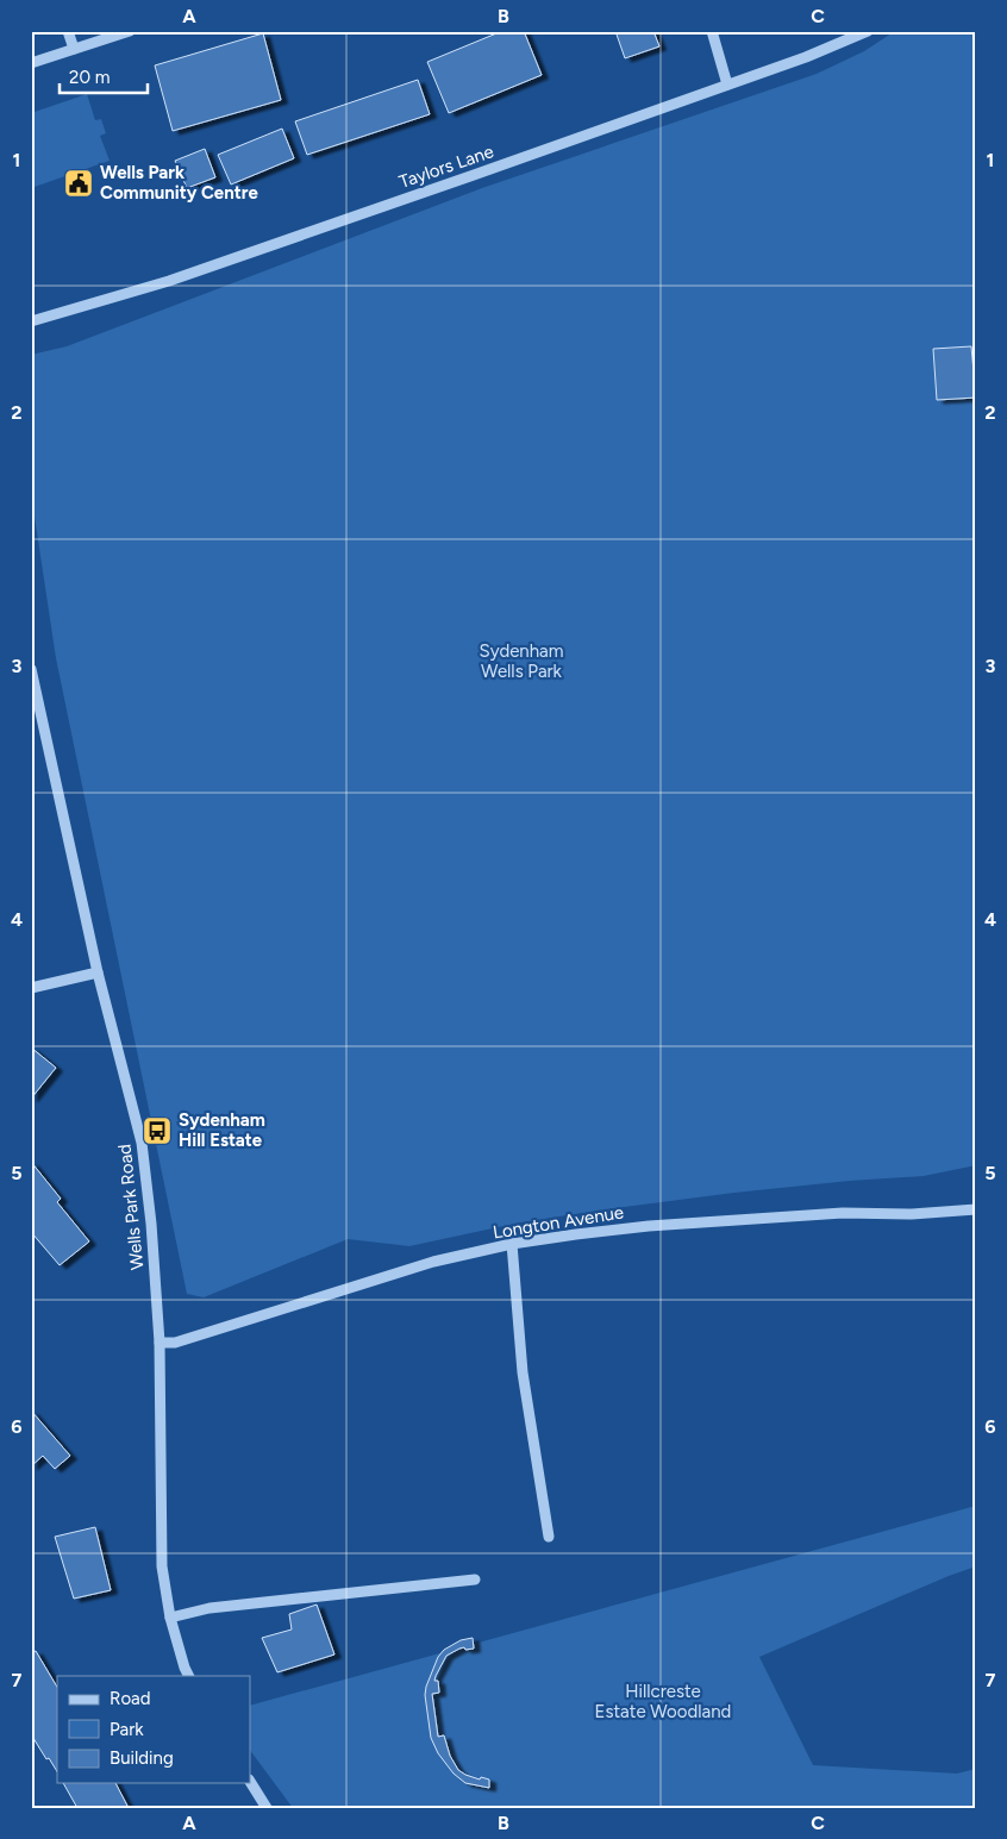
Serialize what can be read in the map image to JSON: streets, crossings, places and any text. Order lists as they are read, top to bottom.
{
  "streets": {
    "street": ["Taylors Lane", "Wells Park Road", "Longton Avenue"]
  },
  "crossings": [
    ["Wells Park Road", "Longton Avenue"]
  ],
  "parks": ["Sydenham Wells Park", "Hillcreste Estate Woodland"],
  "places": {
    "public building": ["Wells Park Community Centre"],
    "bus stop": ["Sydenham Hill Estate"]
  },
  "legend": ["Road", "Park", "Building"],
  "scale_bar": "20 m",
  "grid": {
    "columns": ["A", "B", "C"],
    "rows": [
      "1",
      "2",
      "3",
      "4",
      "5",
      "6",
      "7"
    ]
  }
}
